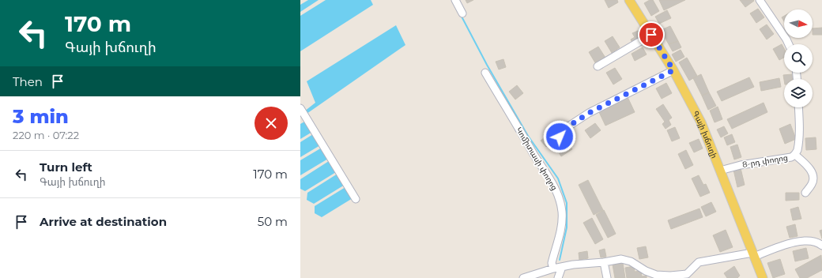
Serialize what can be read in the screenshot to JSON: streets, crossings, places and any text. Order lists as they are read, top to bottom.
{
  "streets": {
    "main road": ["Գայի խճուղի"],
    "street": ["Կոմիտասի փողոց", "8-րդ փողոց"]
  },
  "crossings": [
    ["Գայի խճուղի", "8-րդ փողոց"]
  ],
  "north": "right",
  "page": {
    "turn": ["170 m", "Գայի խճուղի"],
    "then": "Then",
    "heading": ["3 min", "220 m · 07:22"],
    "list": [
      {
        "name": "Turn left",
        "note": "Գայի խճուղի",
        "value": "170 m"
      },
      {
        "name": "Arrive at destination",
        "value": "50 m"
      }
    ]
  }
}
